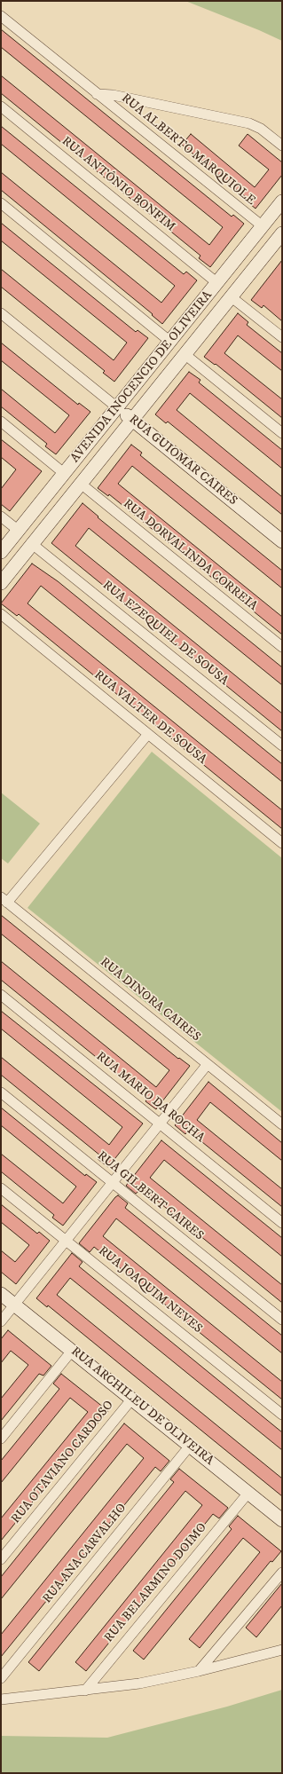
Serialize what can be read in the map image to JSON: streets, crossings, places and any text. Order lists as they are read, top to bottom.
{
  "streets": {
    "street": [
      "RUA ALBERTO MARQUIOLE",
      "RUA ANTÔNIO BONFIM",
      "AVENIDA INOCENCIO DE OLIVEIRA",
      "RUA GUIOMAR CAIRES",
      "RUA DORVALINDA CORREIA",
      "RUA EZEQUIEL DE SOUSA",
      "RUA VALTER DE SOUSA",
      "RUA DINORA CAIRES",
      "RUA MARIO DA ROCHA",
      "RUA GILBERT CAIRES",
      "RUA JOAQUIM NEVES",
      "RUA ARCHILEU DE OLIVEIRA",
      "RUA OTAVIANO CARDOSO",
      "RUA ANA CARVALHO",
      "RUA BELARMINO DOIMO"
    ]
  },
  "crossings": [
    ["RUA ALBERTO MARQUIOLE", "AVENIDA INOCENCIO DE OLIVEIRA"],
    ["RUA ANTÔNIO BONFIM", "AVENIDA INOCENCIO DE OLIVEIRA"],
    ["AVENIDA INOCENCIO DE OLIVEIRA", "RUA GUIOMAR CAIRES"],
    ["AVENIDA INOCENCIO DE OLIVEIRA", "RUA DORVALINDA CORREIA"],
    ["AVENIDA INOCENCIO DE OLIVEIRA", "RUA EZEQUIEL DE SOUSA"],
    ["RUA ARCHILEU DE OLIVEIRA", "RUA OTAVIANO CARDOSO"],
    ["RUA ARCHILEU DE OLIVEIRA", "RUA ANA CARVALHO"],
    ["RUA ARCHILEU DE OLIVEIRA", "RUA BELARMINO DOIMO"]
  ]
}
